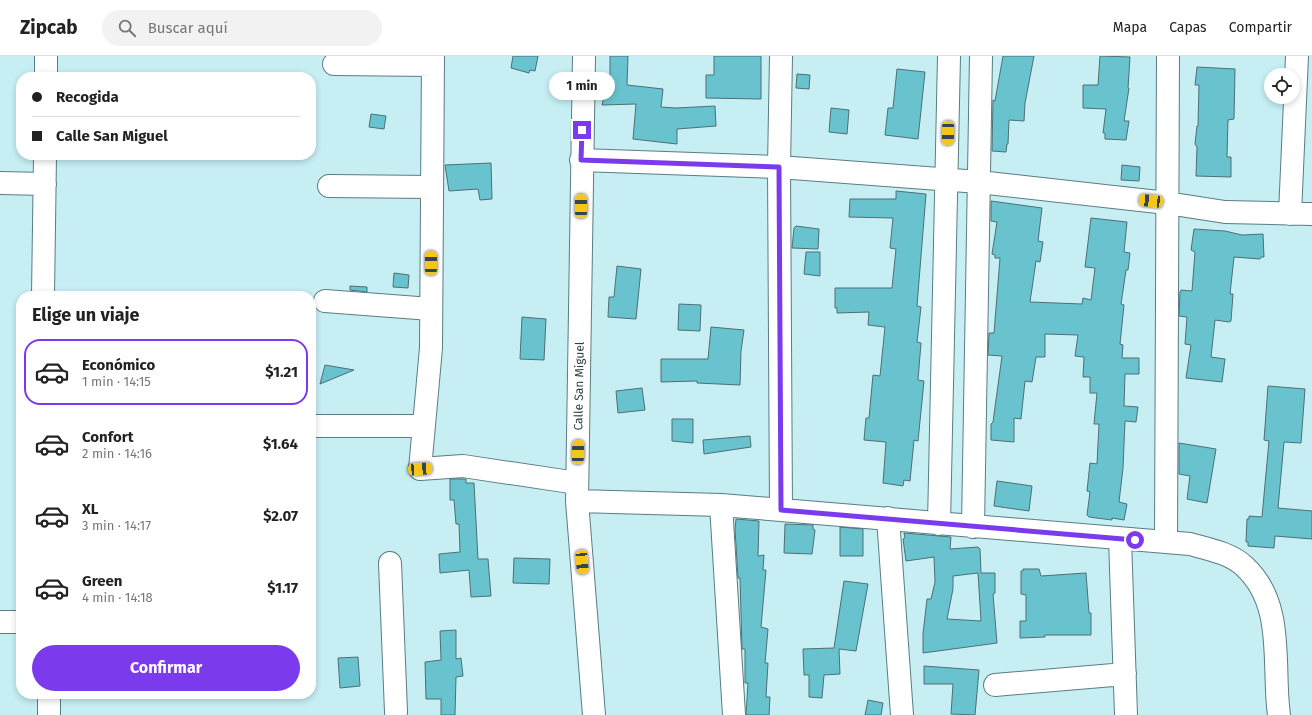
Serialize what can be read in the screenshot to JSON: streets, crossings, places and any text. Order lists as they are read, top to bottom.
{
  "streets": {
    "street": ["Calle San Miguel"]
  },
  "page": {
    "header": "Zipcab",
    "search": "Buscar aquí",
    "nav": ["Mapa", "Capas", "Compartir"],
    "bubble": "1 min",
    "banner": ["Recogida", "Calle San Miguel"],
    "heading": "Elige un viaje",
    "list": [
      {
        "name": "Económico",
        "note": "1 min · 14:15",
        "value": "$1.21"
      },
      {
        "name": "Confort",
        "note": "2 min · 14:16",
        "value": "$1.64"
      },
      {
        "name": "XL",
        "note": "3 min · 14:17",
        "value": "$2.07"
      },
      {
        "name": "Green",
        "note": "4 min · 14:18",
        "value": "$1.17"
      }
    ],
    "buttons": "Confirmar"
  }
}
